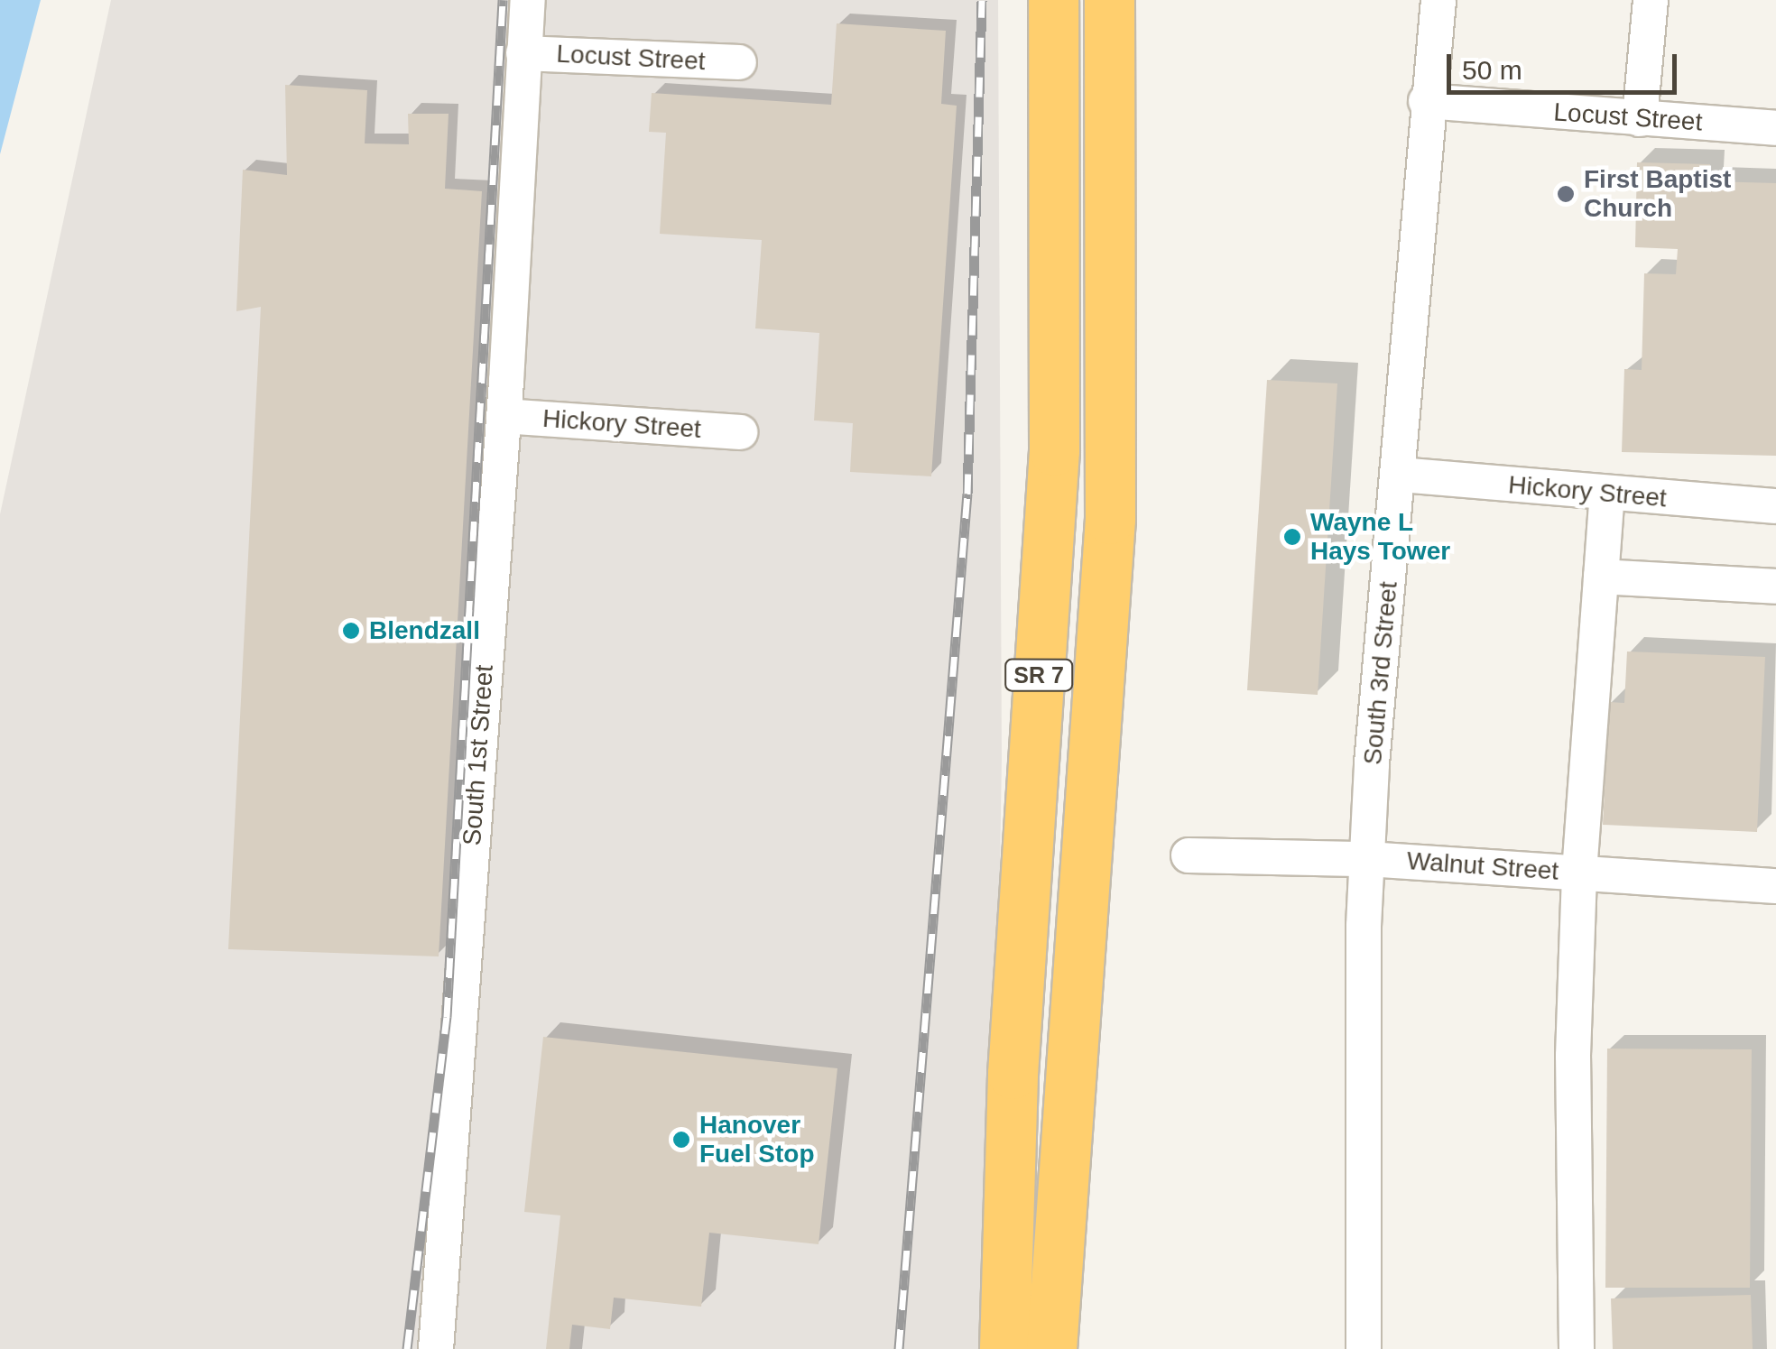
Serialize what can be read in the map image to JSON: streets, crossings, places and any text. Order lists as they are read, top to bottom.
{
  "streets": {
    "highway": ["SR 7"],
    "street": [
      "Locust Street",
      "Hickory Street",
      "South 3rd Street",
      "South 1st Street",
      "Walnut Street"
    ]
  },
  "crossings": [
    ["Locust Street", "South 3rd Street"],
    ["Locust Street", "South 1st Street"],
    ["Hickory Street", "South 3rd Street"],
    ["Hickory Street", "South 1st Street"],
    ["South 3rd Street", "Walnut Street"]
  ],
  "places": [
    "First Baptist Church",
    "Wayne L Hays Tower",
    "Blendzall",
    "Hanover Fuel Stop"
  ],
  "scale_bar": "50 m"
}
